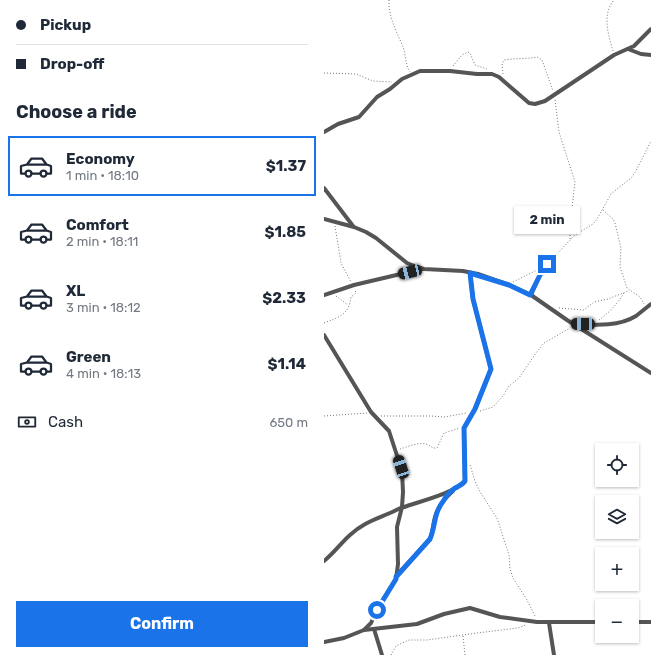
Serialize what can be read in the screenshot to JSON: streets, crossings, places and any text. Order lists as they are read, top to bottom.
{
  "page": {
    "banner": ["Pickup", "Drop-off"],
    "heading": "Choose a ride",
    "list": [
      {
        "name": "Economy",
        "note": "1 min · 18:10",
        "value": "$1.37"
      },
      {
        "name": "Comfort",
        "note": "2 min · 18:11",
        "value": "$1.85"
      },
      {
        "name": "XL",
        "note": "3 min · 18:12",
        "value": "$2.33"
      },
      {
        "name": "Green",
        "note": "4 min · 18:13",
        "value": "$1.14"
      }
    ],
    "bubble": "2 min",
    "pay": ["Cash", "650 m"],
    "map_buttons": ["+", "−"],
    "buttons": "Confirm"
  }
}
